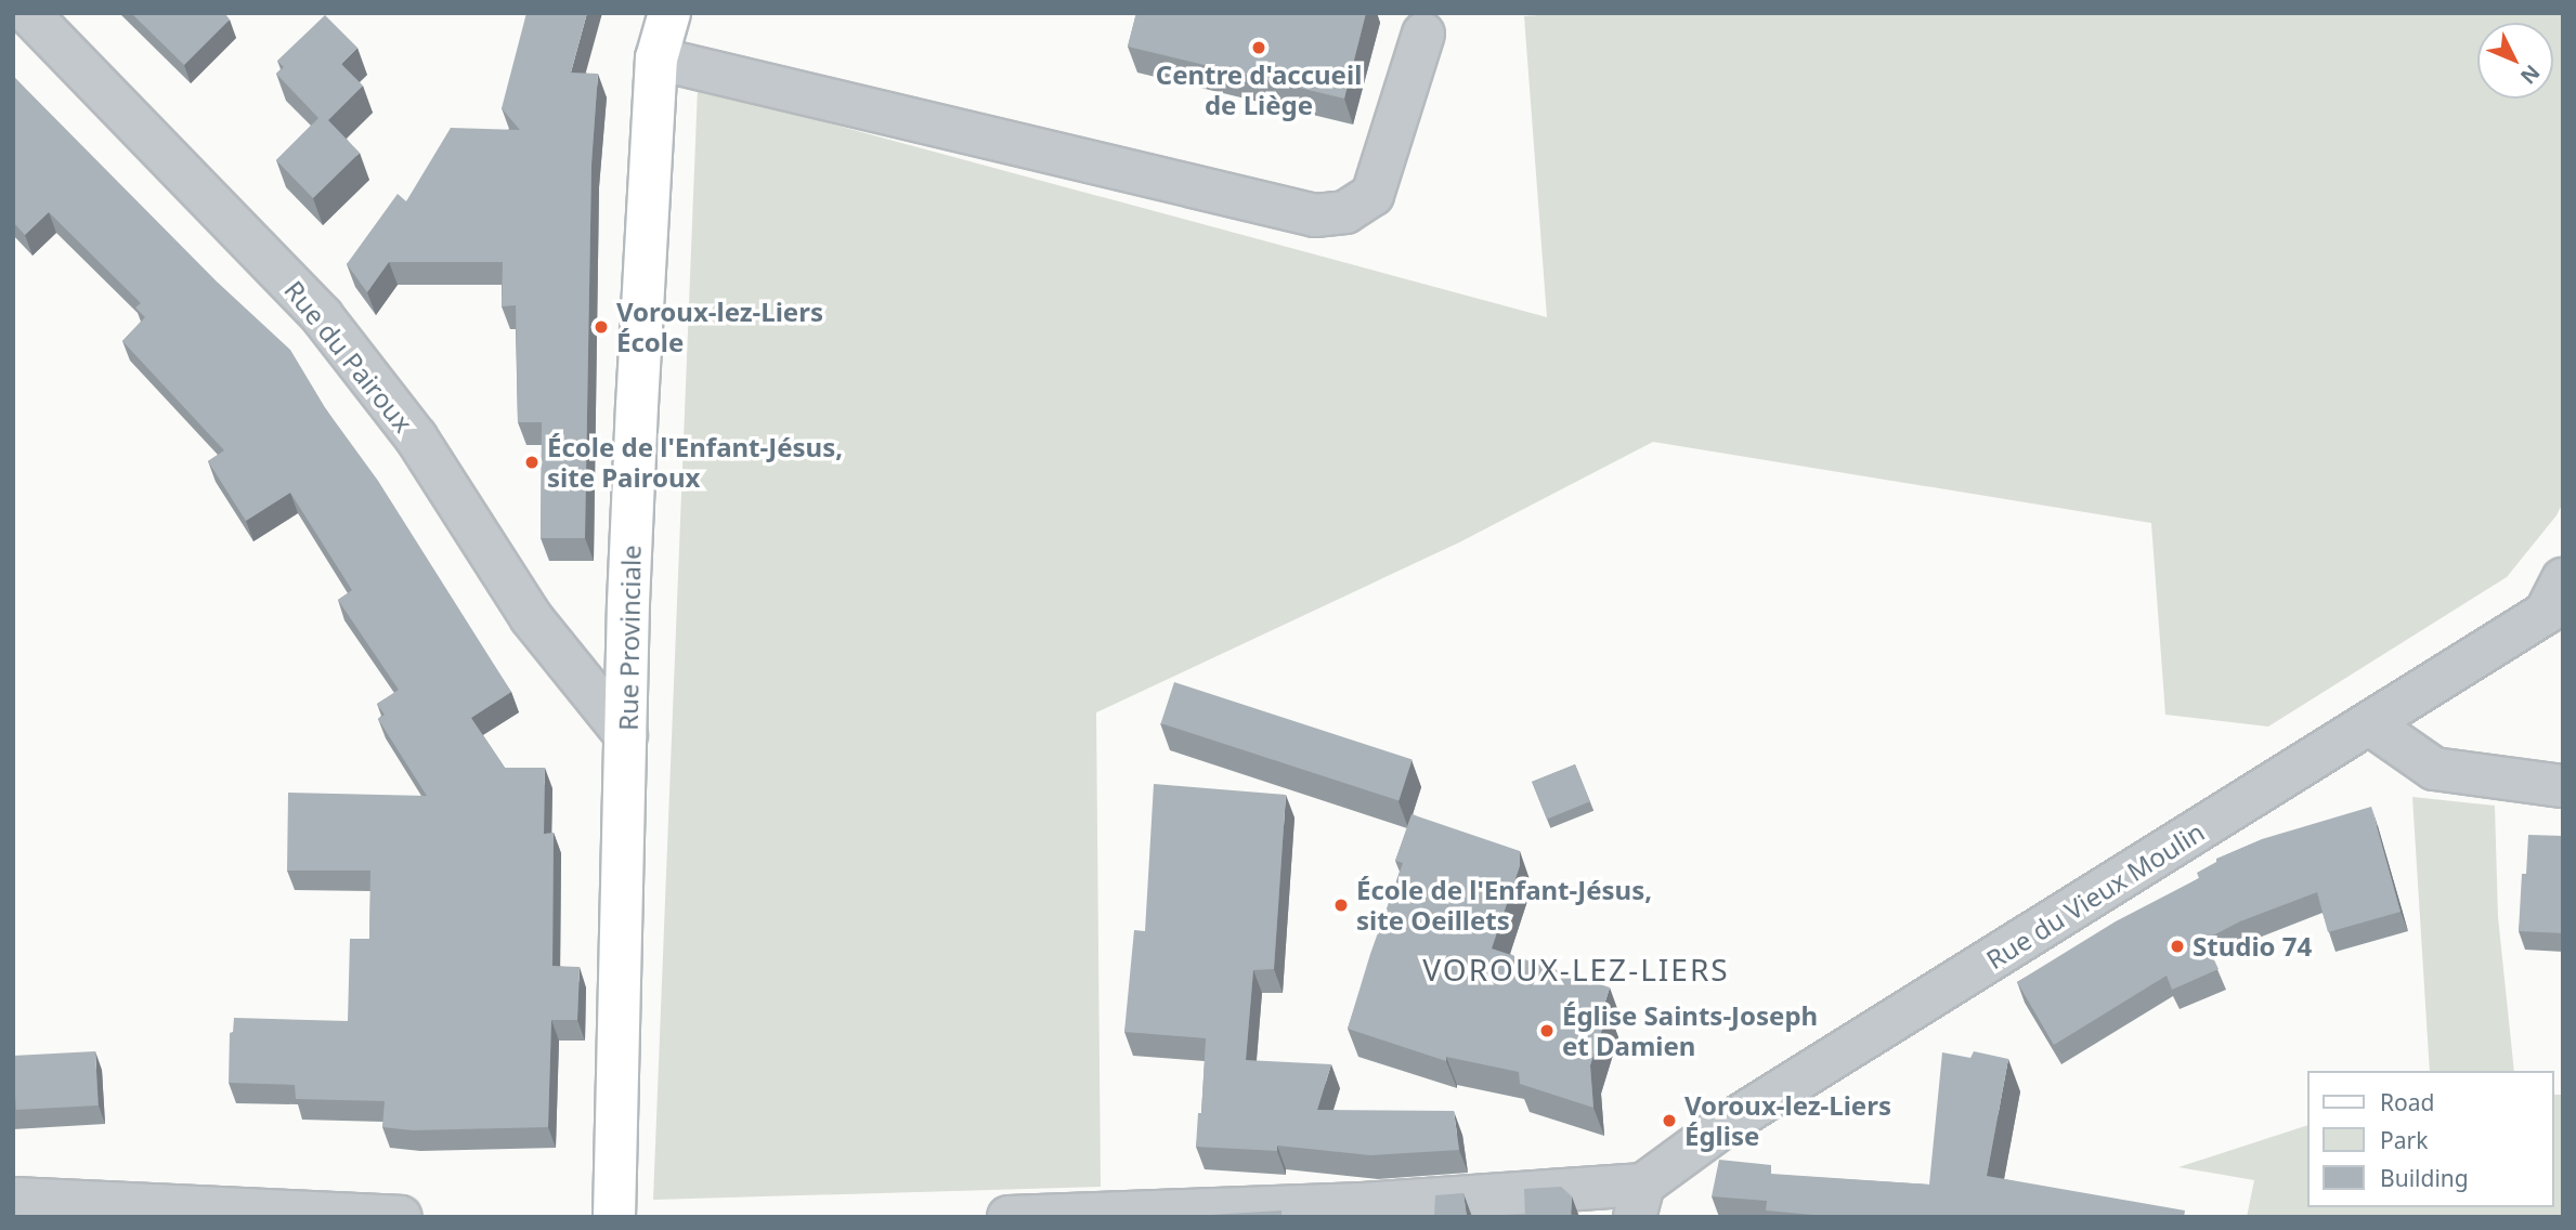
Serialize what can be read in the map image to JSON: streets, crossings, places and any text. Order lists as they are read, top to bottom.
{
  "streets": {
    "main road": ["Rue Provinciale"],
    "street": ["Rue du Pairoux", "Rue du Vieux Moulin"]
  },
  "crossings": [
    ["Rue du Pairoux", "Rue Provinciale"]
  ],
  "districts": ["VOROUX-LEZ-LIERS"],
  "places": [
    "Centre d'accueil de Liège",
    "Voroux-lez-Liers École",
    "École de l'Enfant-Jésus, site Pairoux",
    "École de l'Enfant-Jésus, site Oeillets",
    "Studio 74",
    "Église Saints-Joseph et Damien",
    "Voroux-lez-Liers Église"
  ],
  "legend": ["Road", "Park", "Building"],
  "north": "bottom right"
}
